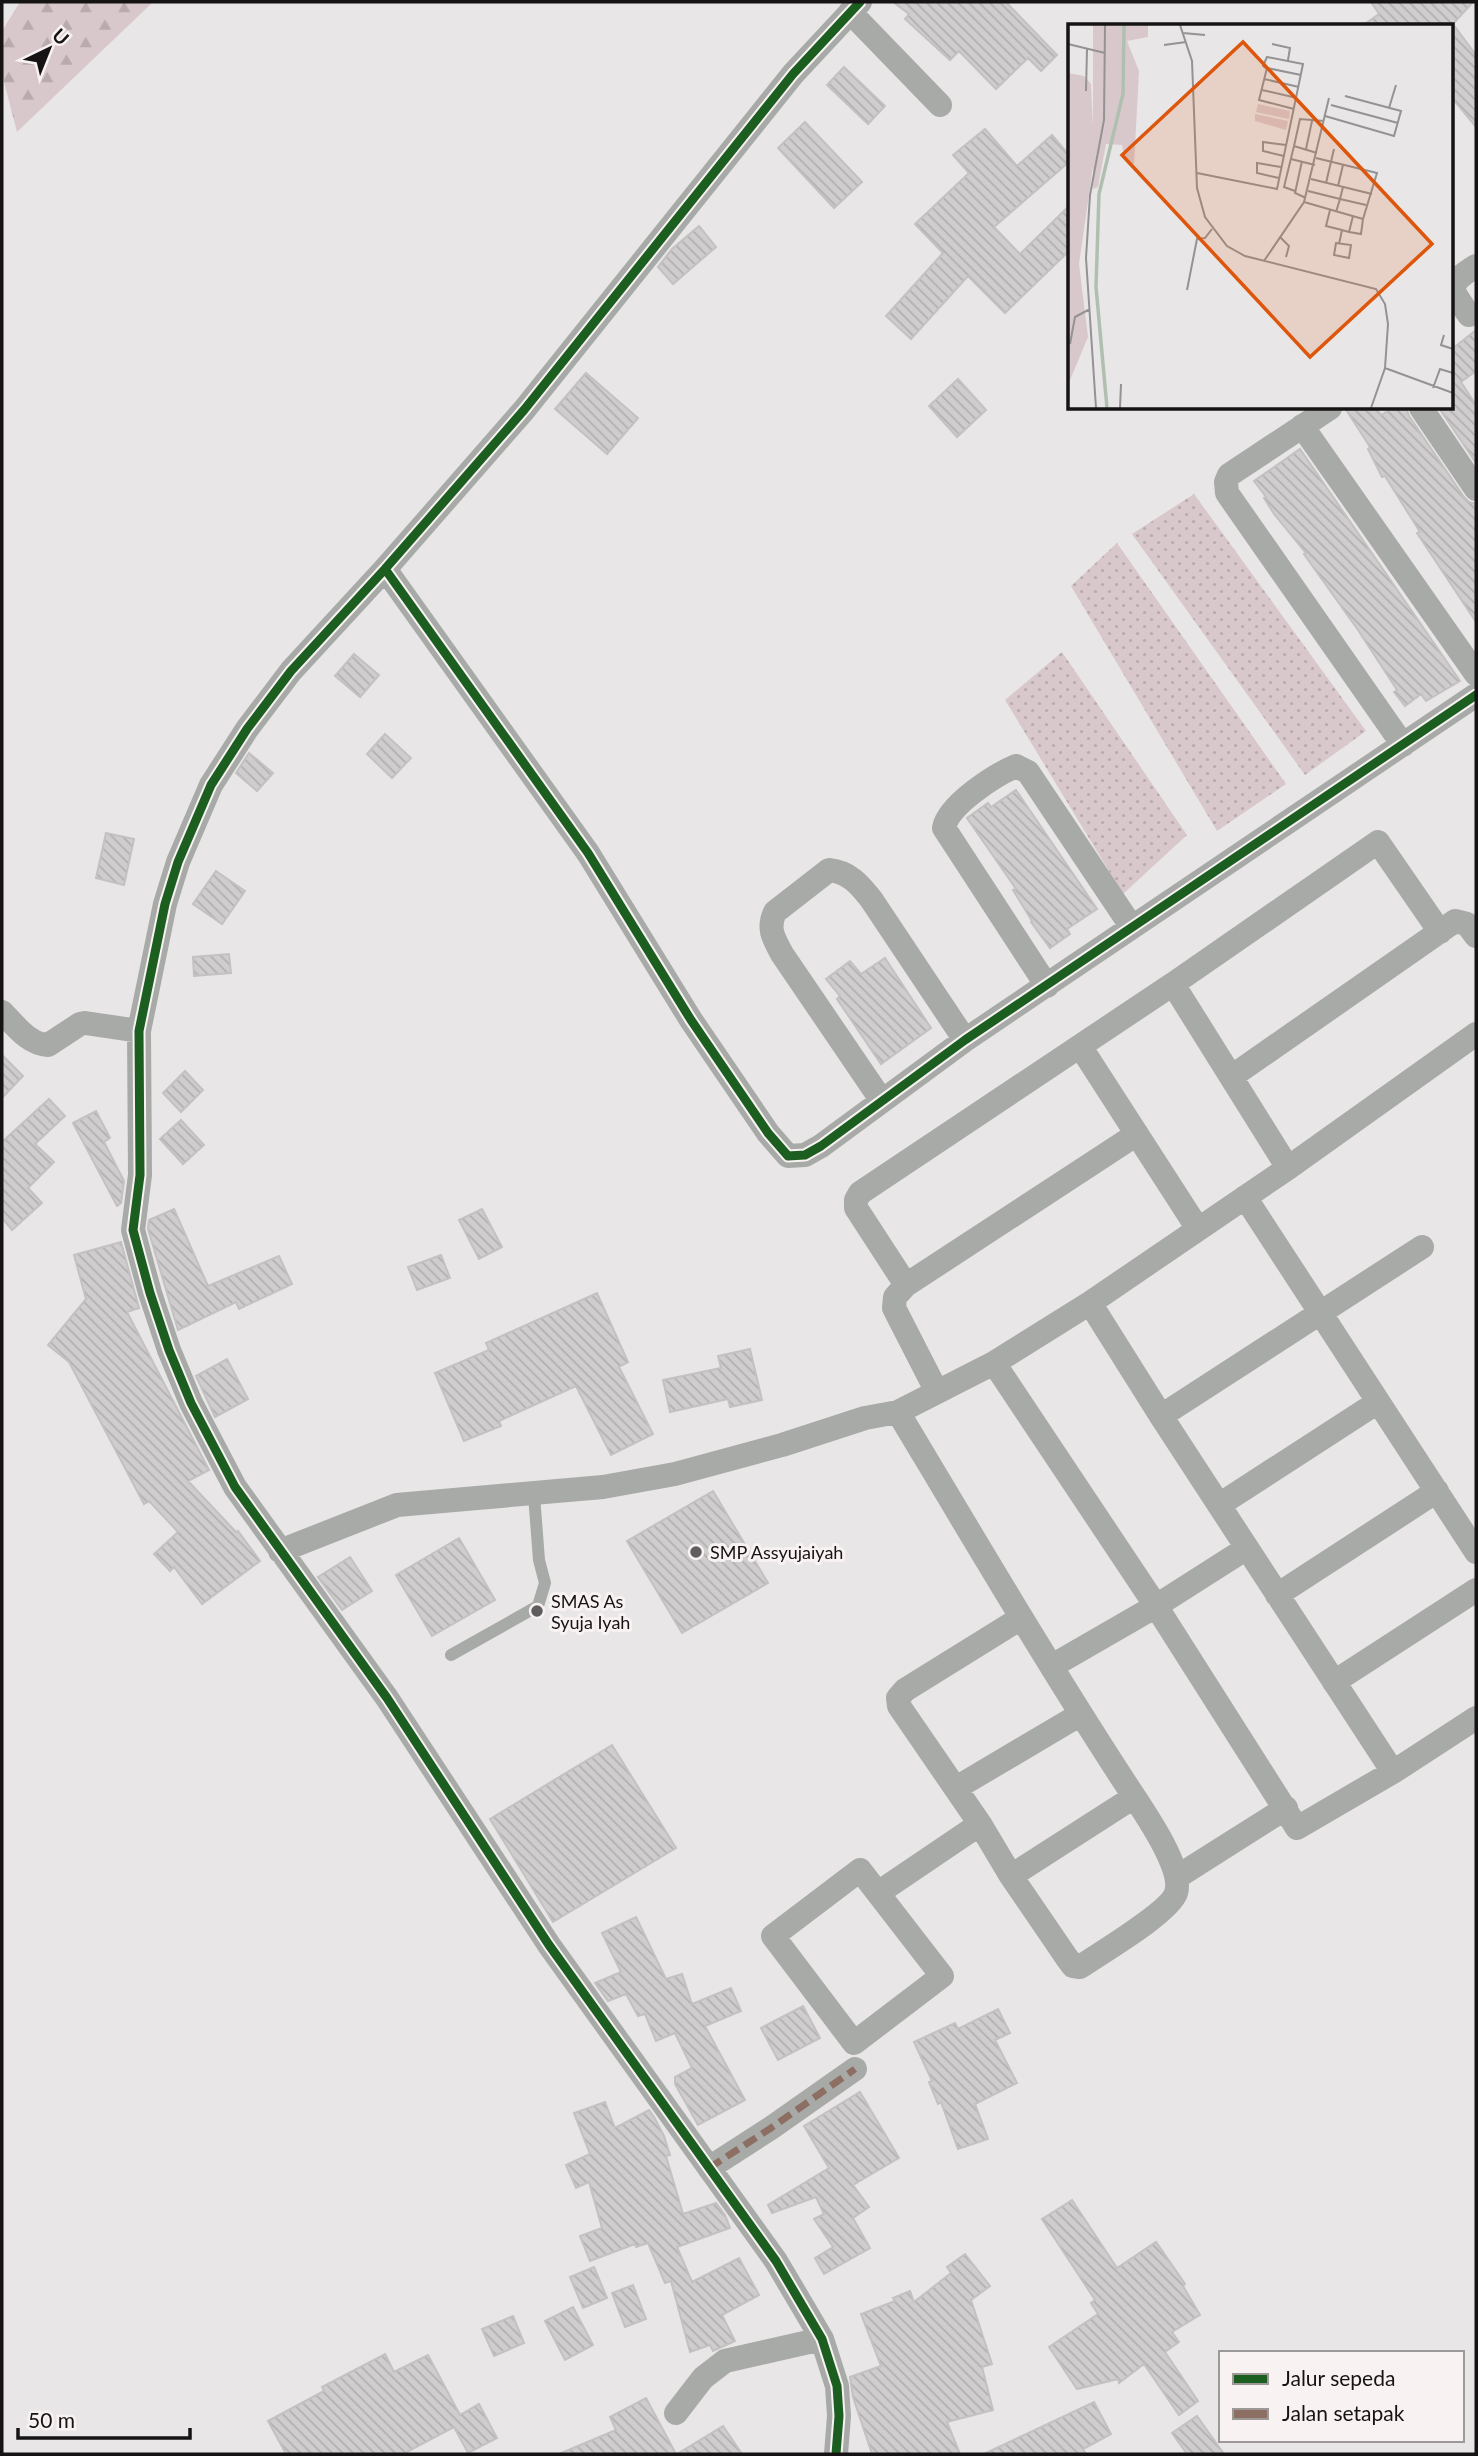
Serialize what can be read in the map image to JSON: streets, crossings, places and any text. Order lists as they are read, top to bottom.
{
  "places": ["SMP Assyujaiyah", "SMAS As Syuja Iyah"],
  "legend": ["Jalur sepeda", "Jalan setapak"],
  "scale_bar": "50 m",
  "north": "top right"
}
